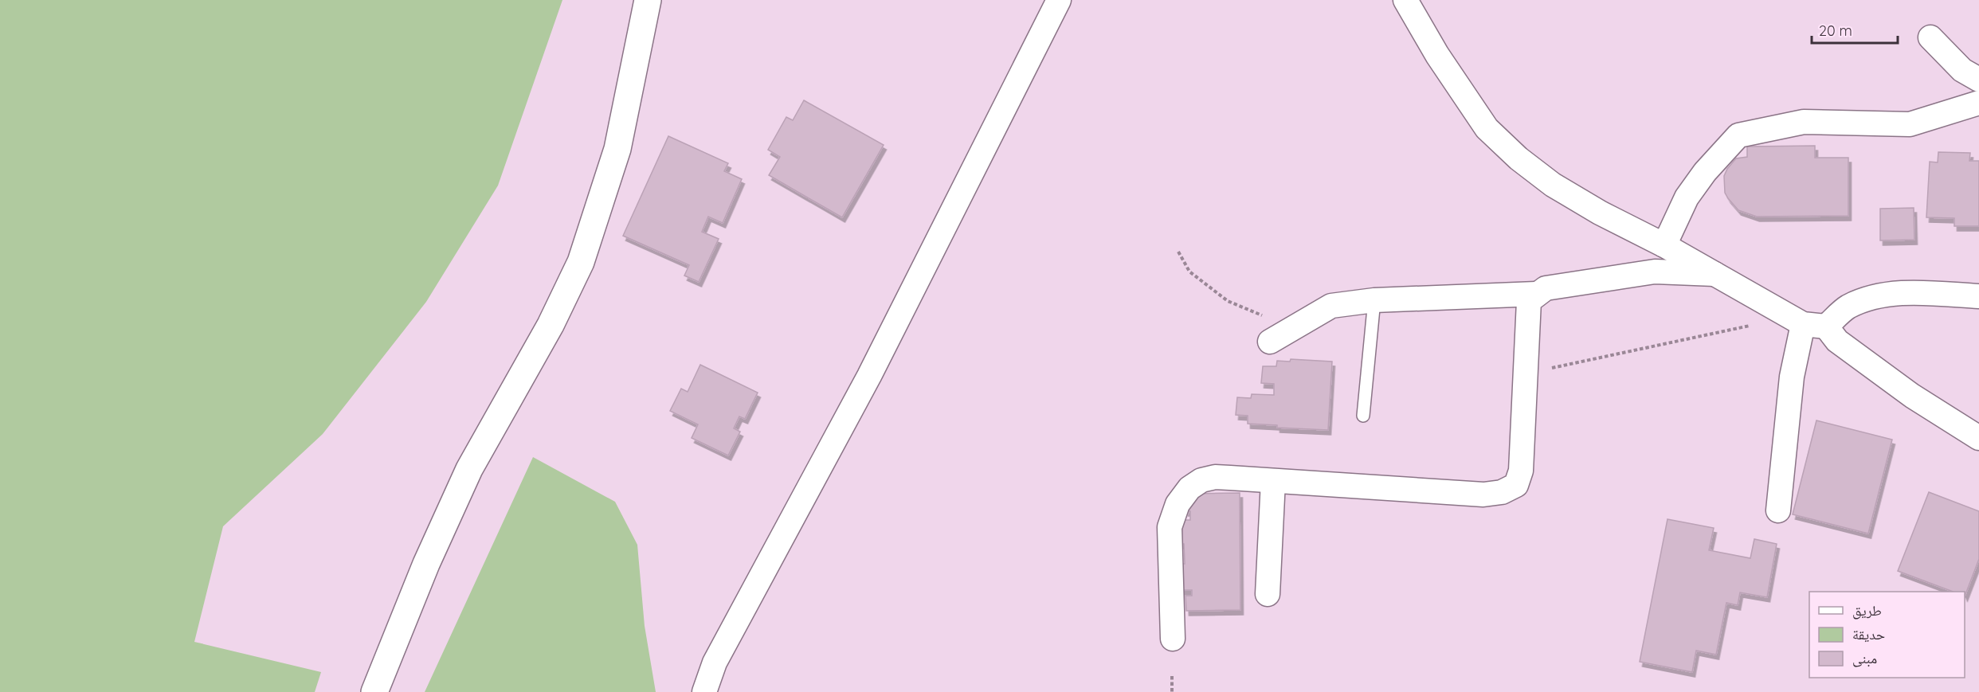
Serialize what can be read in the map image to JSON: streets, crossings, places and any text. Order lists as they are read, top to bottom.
{
  "legend": ["طريق", "حديقة", "مبنى"],
  "scale_bar": "20 m"
}
